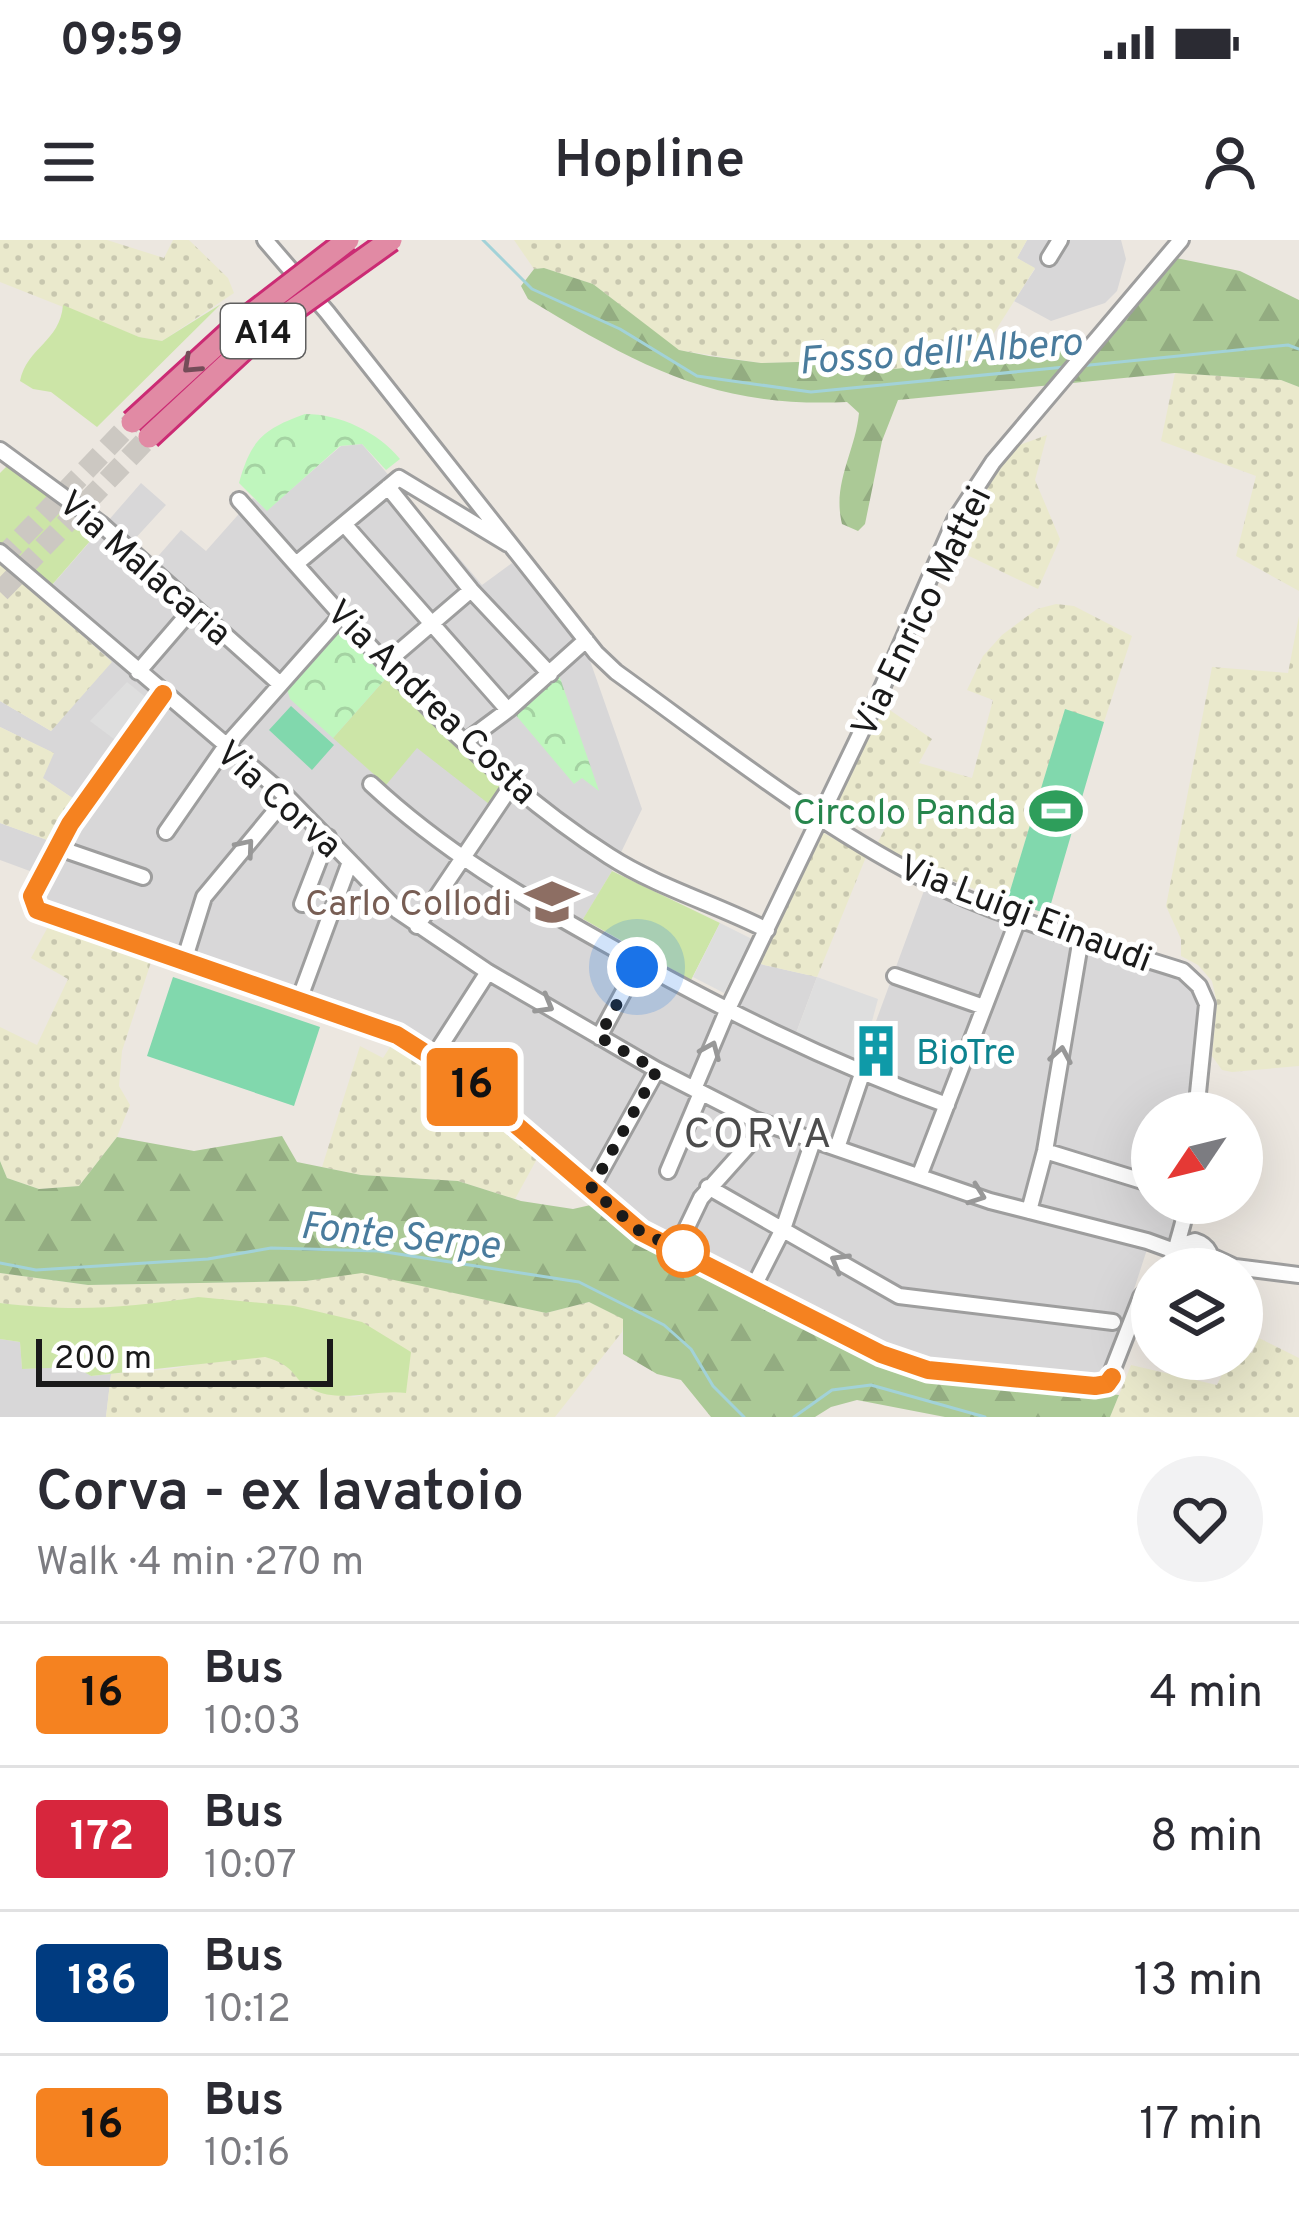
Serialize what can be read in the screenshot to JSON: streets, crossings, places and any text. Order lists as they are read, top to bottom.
{
  "streets": {
    "highway": ["A14"],
    "street": [
      "Via Malacaria",
      "Via Enrico Mattei",
      "Via Andrea Costa",
      "Via Corva",
      "Via Luigi Einaudi"
    ]
  },
  "crossings": [
    ["Via Enrico Mattei", "Via Andrea Costa"],
    ["Via Enrico Mattei", "Via Corva"],
    ["Via Enrico Mattei", "Via Luigi Einaudi"],
    ["Via Andrea Costa", "Via Luigi Einaudi"]
  ],
  "districts": ["CORVA"],
  "water": ["Fosso dell'Albero", "Fonte Serpe"],
  "places": {
    "sports": ["Circolo Panda"],
    "school or university": ["Carlo Collodi"],
    "building": ["BioTre"]
  },
  "lines": ["bus line 16"],
  "scale_bar": "200 m",
  "north": "bottom left",
  "page": {
    "status": "09:59",
    "header": "Hopline",
    "on_map": "16",
    "scale": "200 m",
    "heading": ["Corva - ex lavatoio", "Walk · 4 min · 270 m"],
    "list": [
      {
        "mark": "16",
        "name": "Bus",
        "note": "10:03",
        "value": "4 min"
      },
      {
        "mark": "172",
        "name": "Bus",
        "note": "10:07",
        "value": "8 min"
      },
      {
        "mark": "186",
        "name": "Bus",
        "note": "10:12",
        "value": "13 min"
      },
      {
        "mark": "16",
        "name": "Bus",
        "note": "10:16",
        "value": "17 min"
      }
    ]
  }
}
